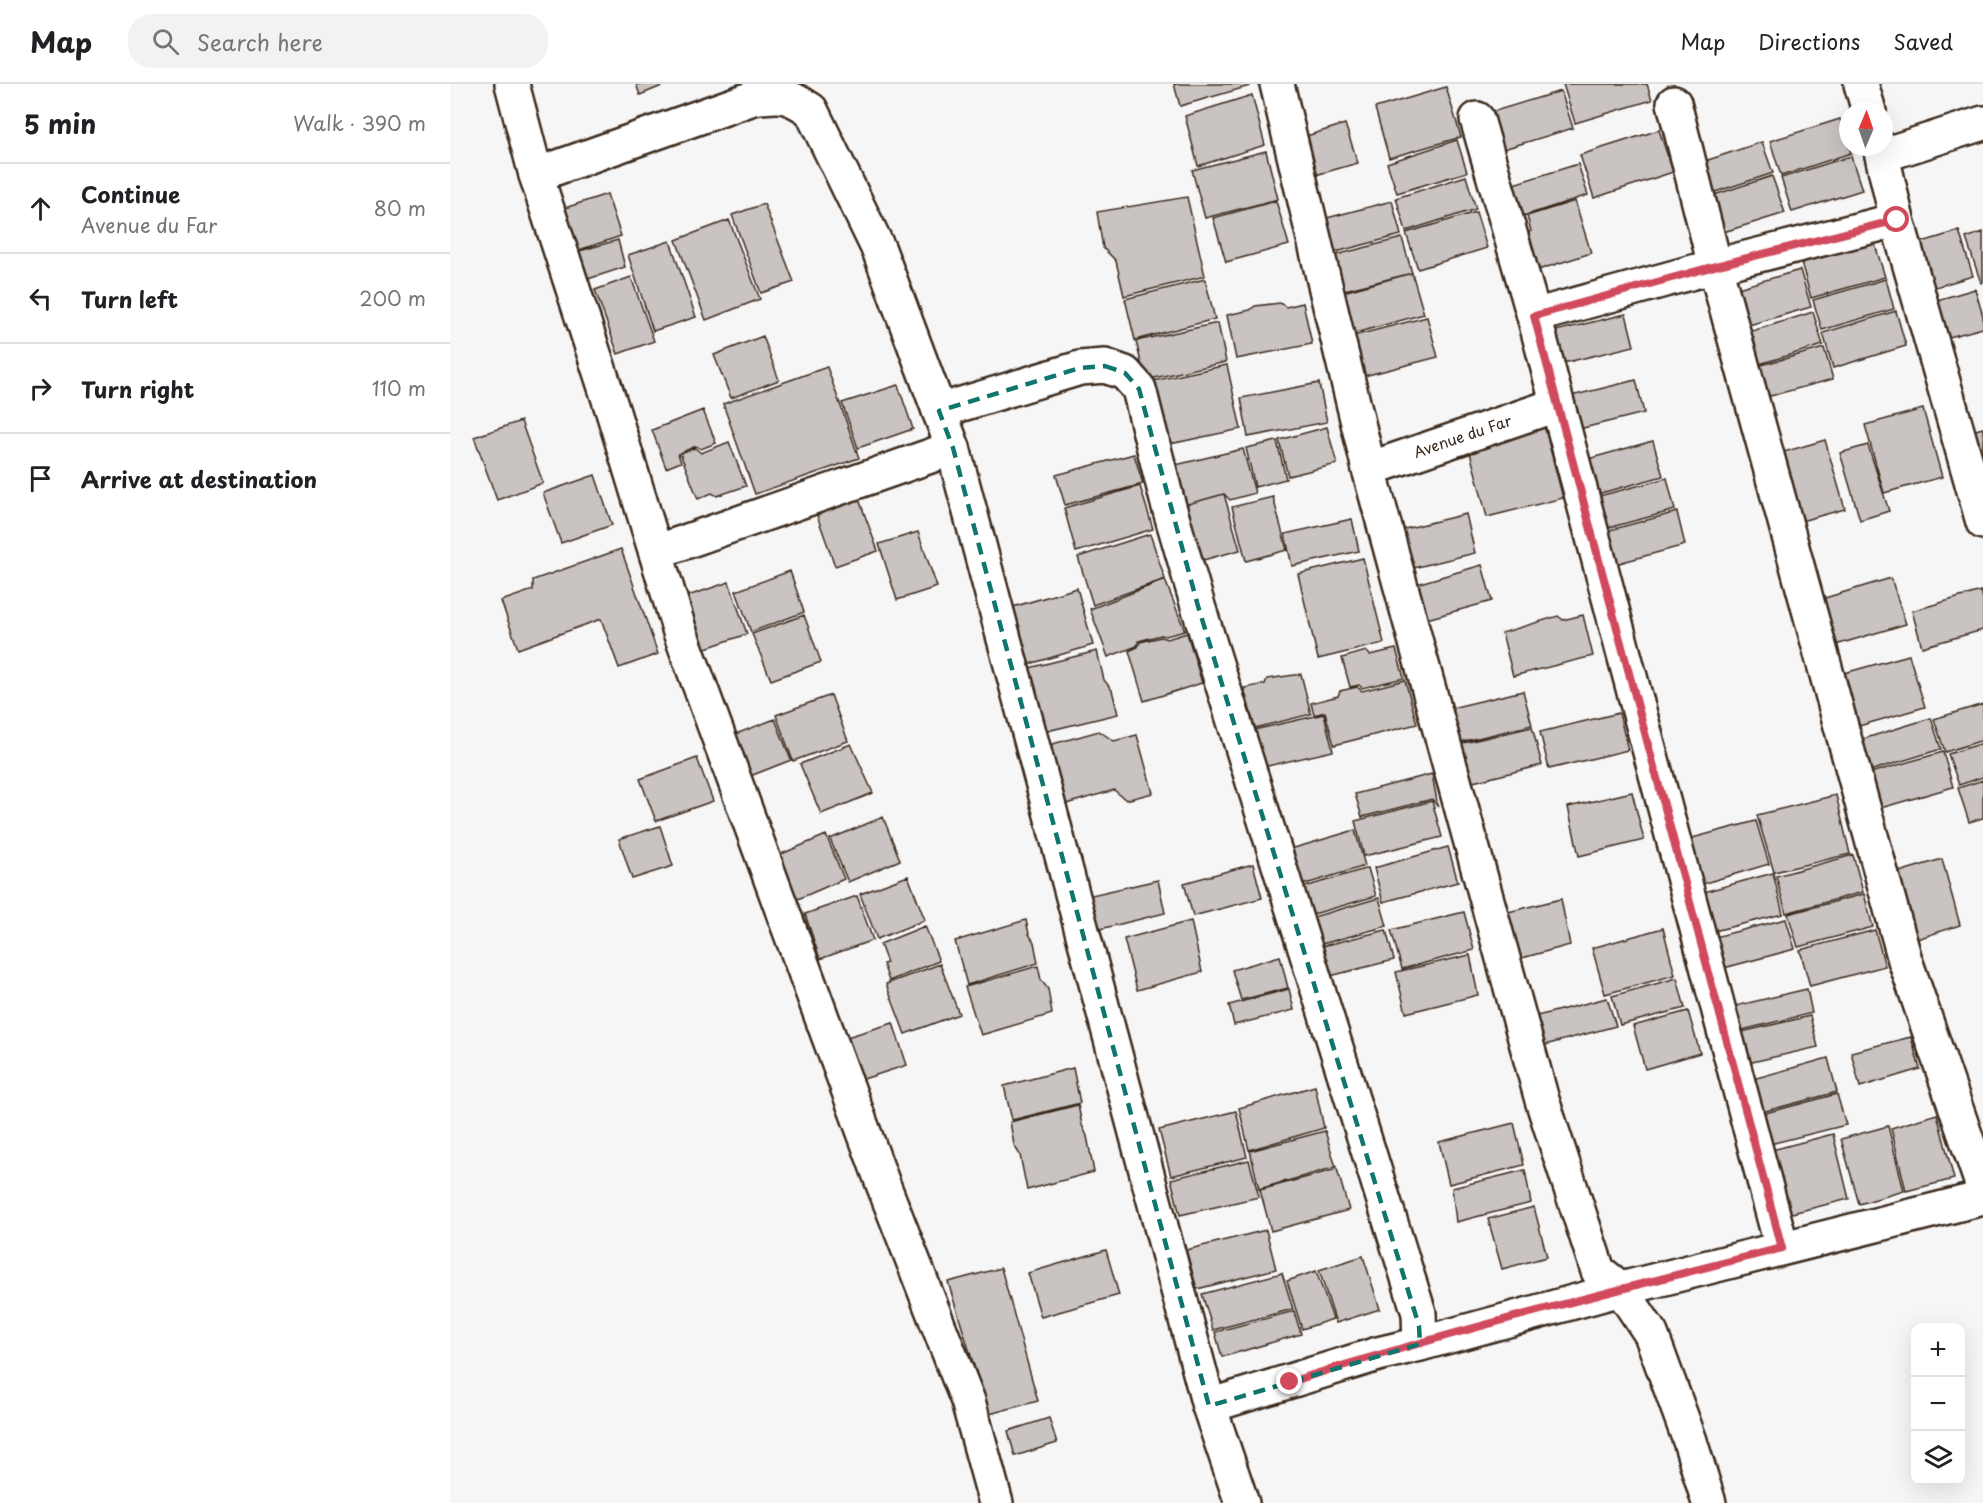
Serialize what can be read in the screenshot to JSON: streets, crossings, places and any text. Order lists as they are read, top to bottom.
{
  "streets": {
    "street": ["Avenue du Far"]
  },
  "north": "top",
  "page": {
    "header": "Map",
    "search": "Search here",
    "nav": ["Map", "Directions", "Saved"],
    "heading": ["5 min", "Walk · 390 m"],
    "list": [
      ["Continue", "Avenue du Far", "80 m"],
      ["Turn left", "200 m"],
      ["Turn right", "110 m"],
      "Arrive at destination"
    ],
    "map_buttons": ["+", "−"]
  }
}
